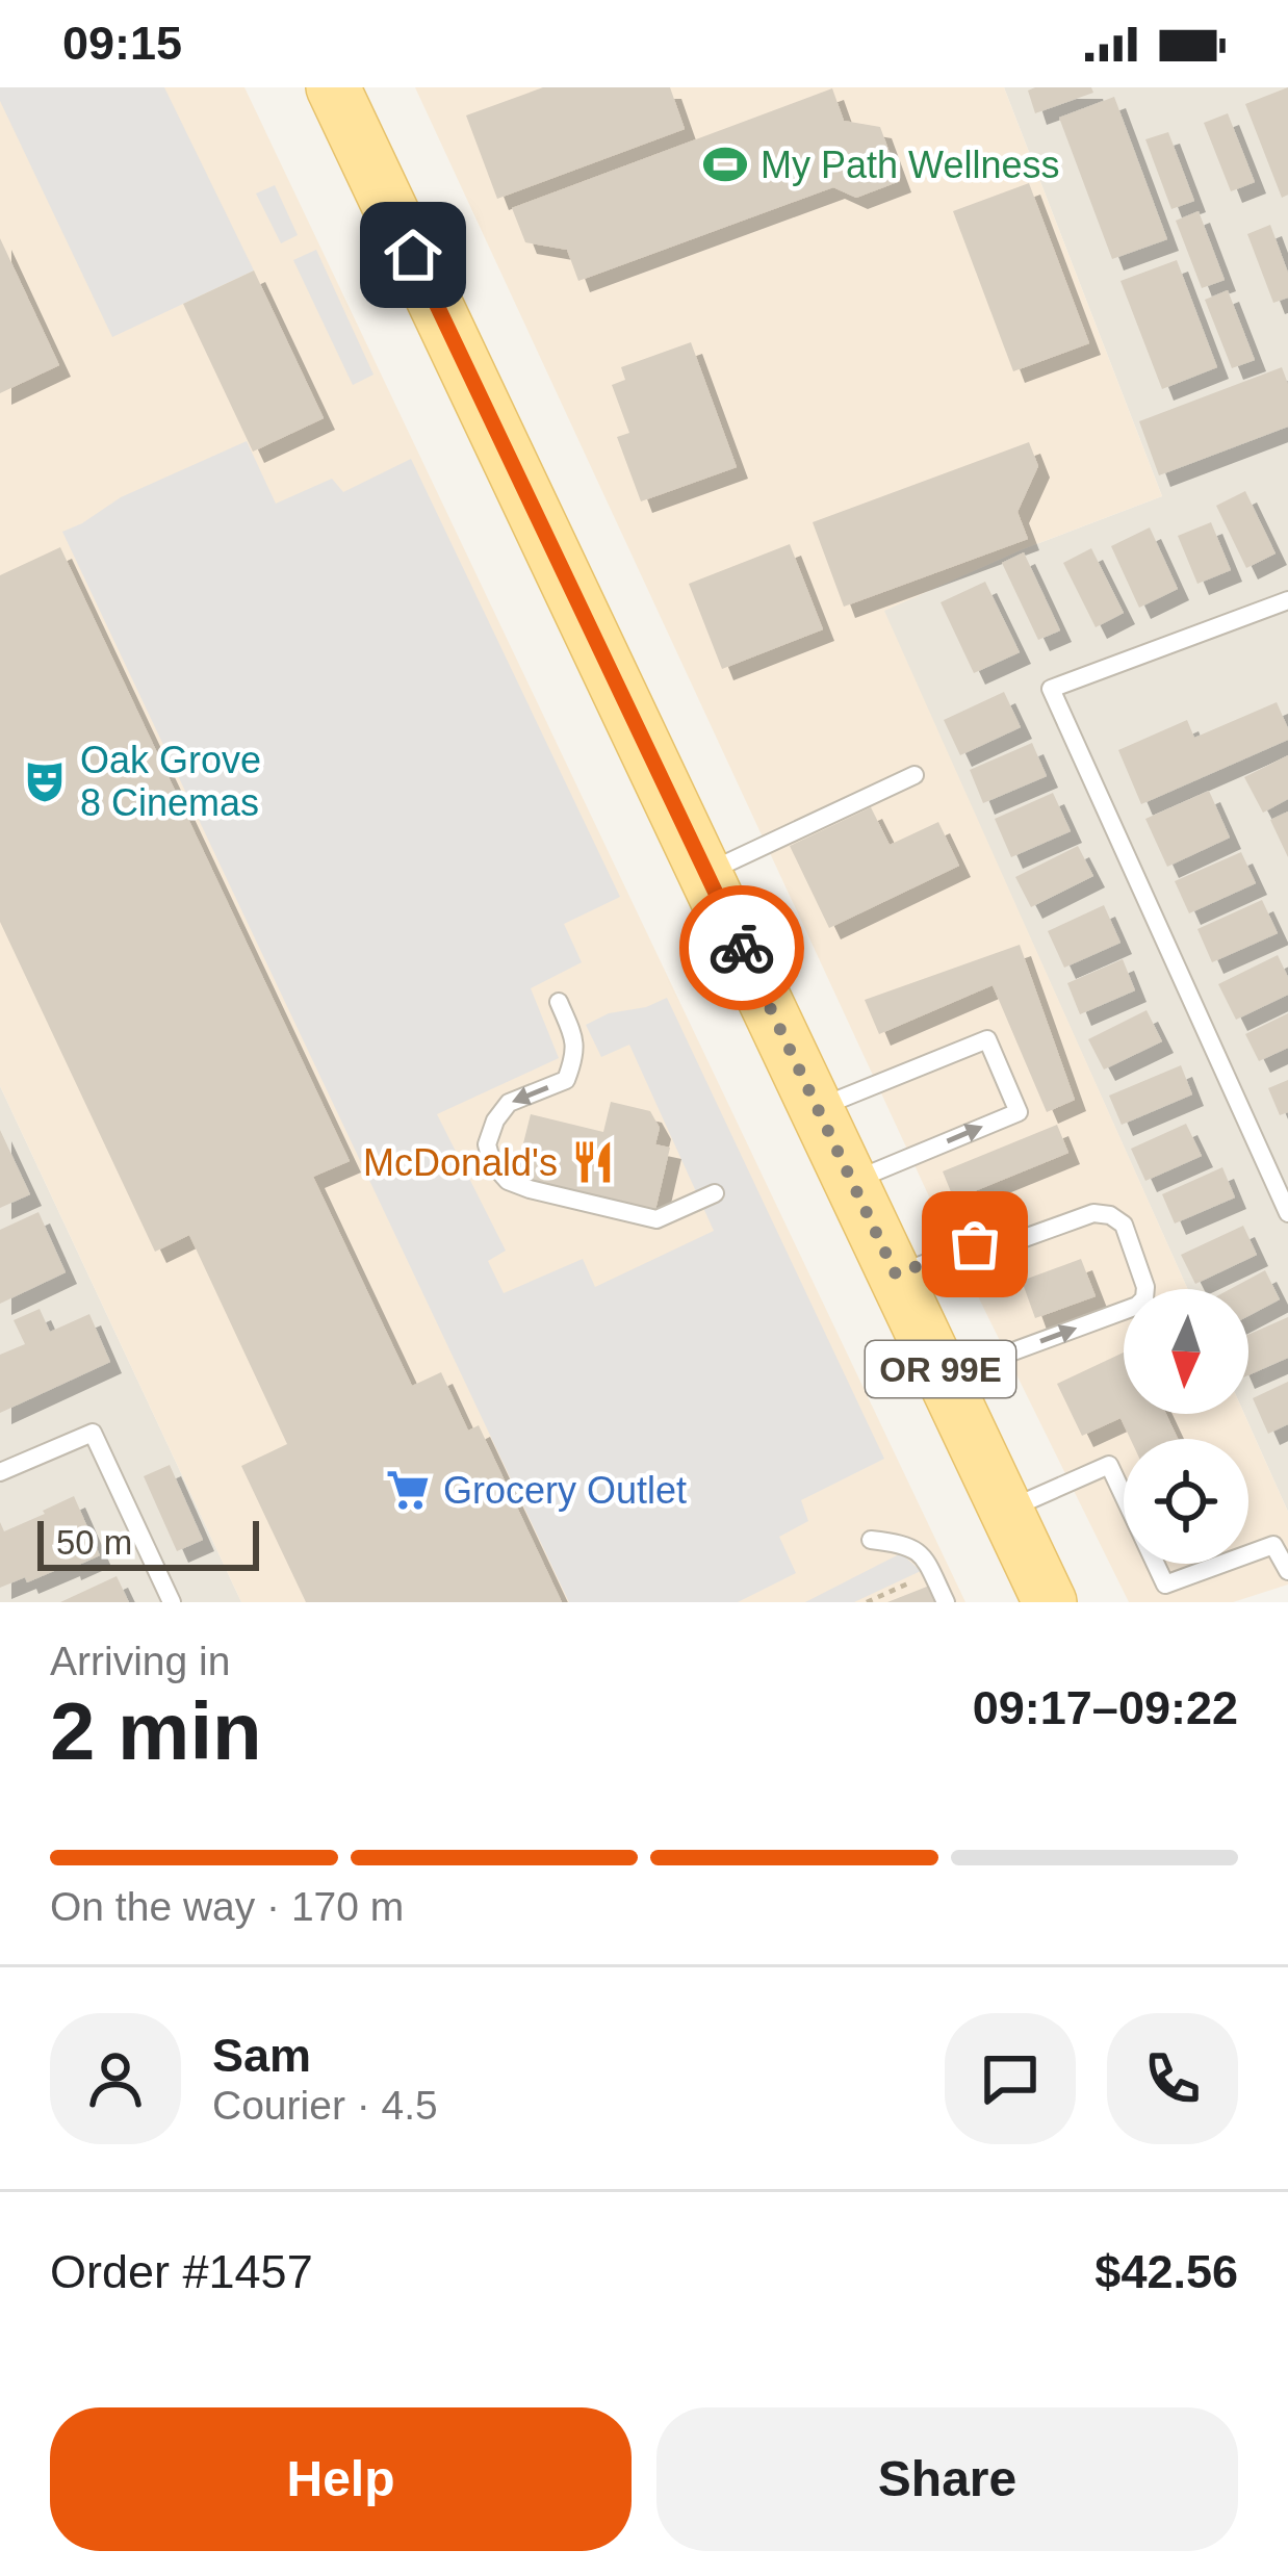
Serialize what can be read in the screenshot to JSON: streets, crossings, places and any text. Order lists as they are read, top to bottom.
{
  "streets": {
    "main road": ["OR 99E"]
  },
  "places": {
    "sports": ["My Path Wellness"],
    "theatre": ["Oak Grove 8 Cinemas"],
    "restaurant": ["McDonald's"],
    "supermarket": ["Grocery Outlet"]
  },
  "scale_bar": "50 m",
  "north": "bottom",
  "page": {
    "status": "09:15",
    "scale": "50 m",
    "heading": ["2 min", "Arriving in", "09:17–09:22"],
    "panel": [
      "Sam",
      "Courier · 4.5",
      "Order #1457",
      "$42.56"
    ],
    "bar": "On the way · 170 m",
    "buttons": ["Help", "Share"]
  }
}
